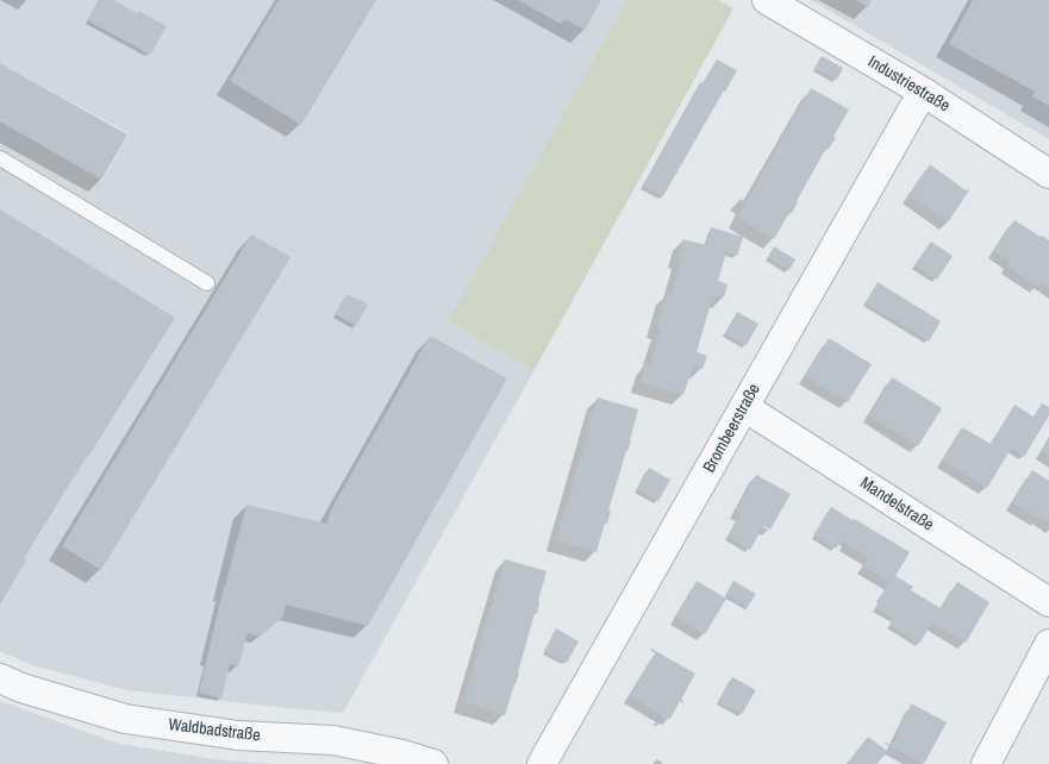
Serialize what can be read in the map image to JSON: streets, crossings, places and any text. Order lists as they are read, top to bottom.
{
  "streets": {
    "street": [
      "Industriestraße",
      "Brombeerstraße",
      "Mandelstraße",
      "Waldbadstraße"
    ]
  },
  "crossings": [
    ["Industriestraße", "Brombeerstraße"],
    ["Brombeerstraße", "Mandelstraße"]
  ]
}
